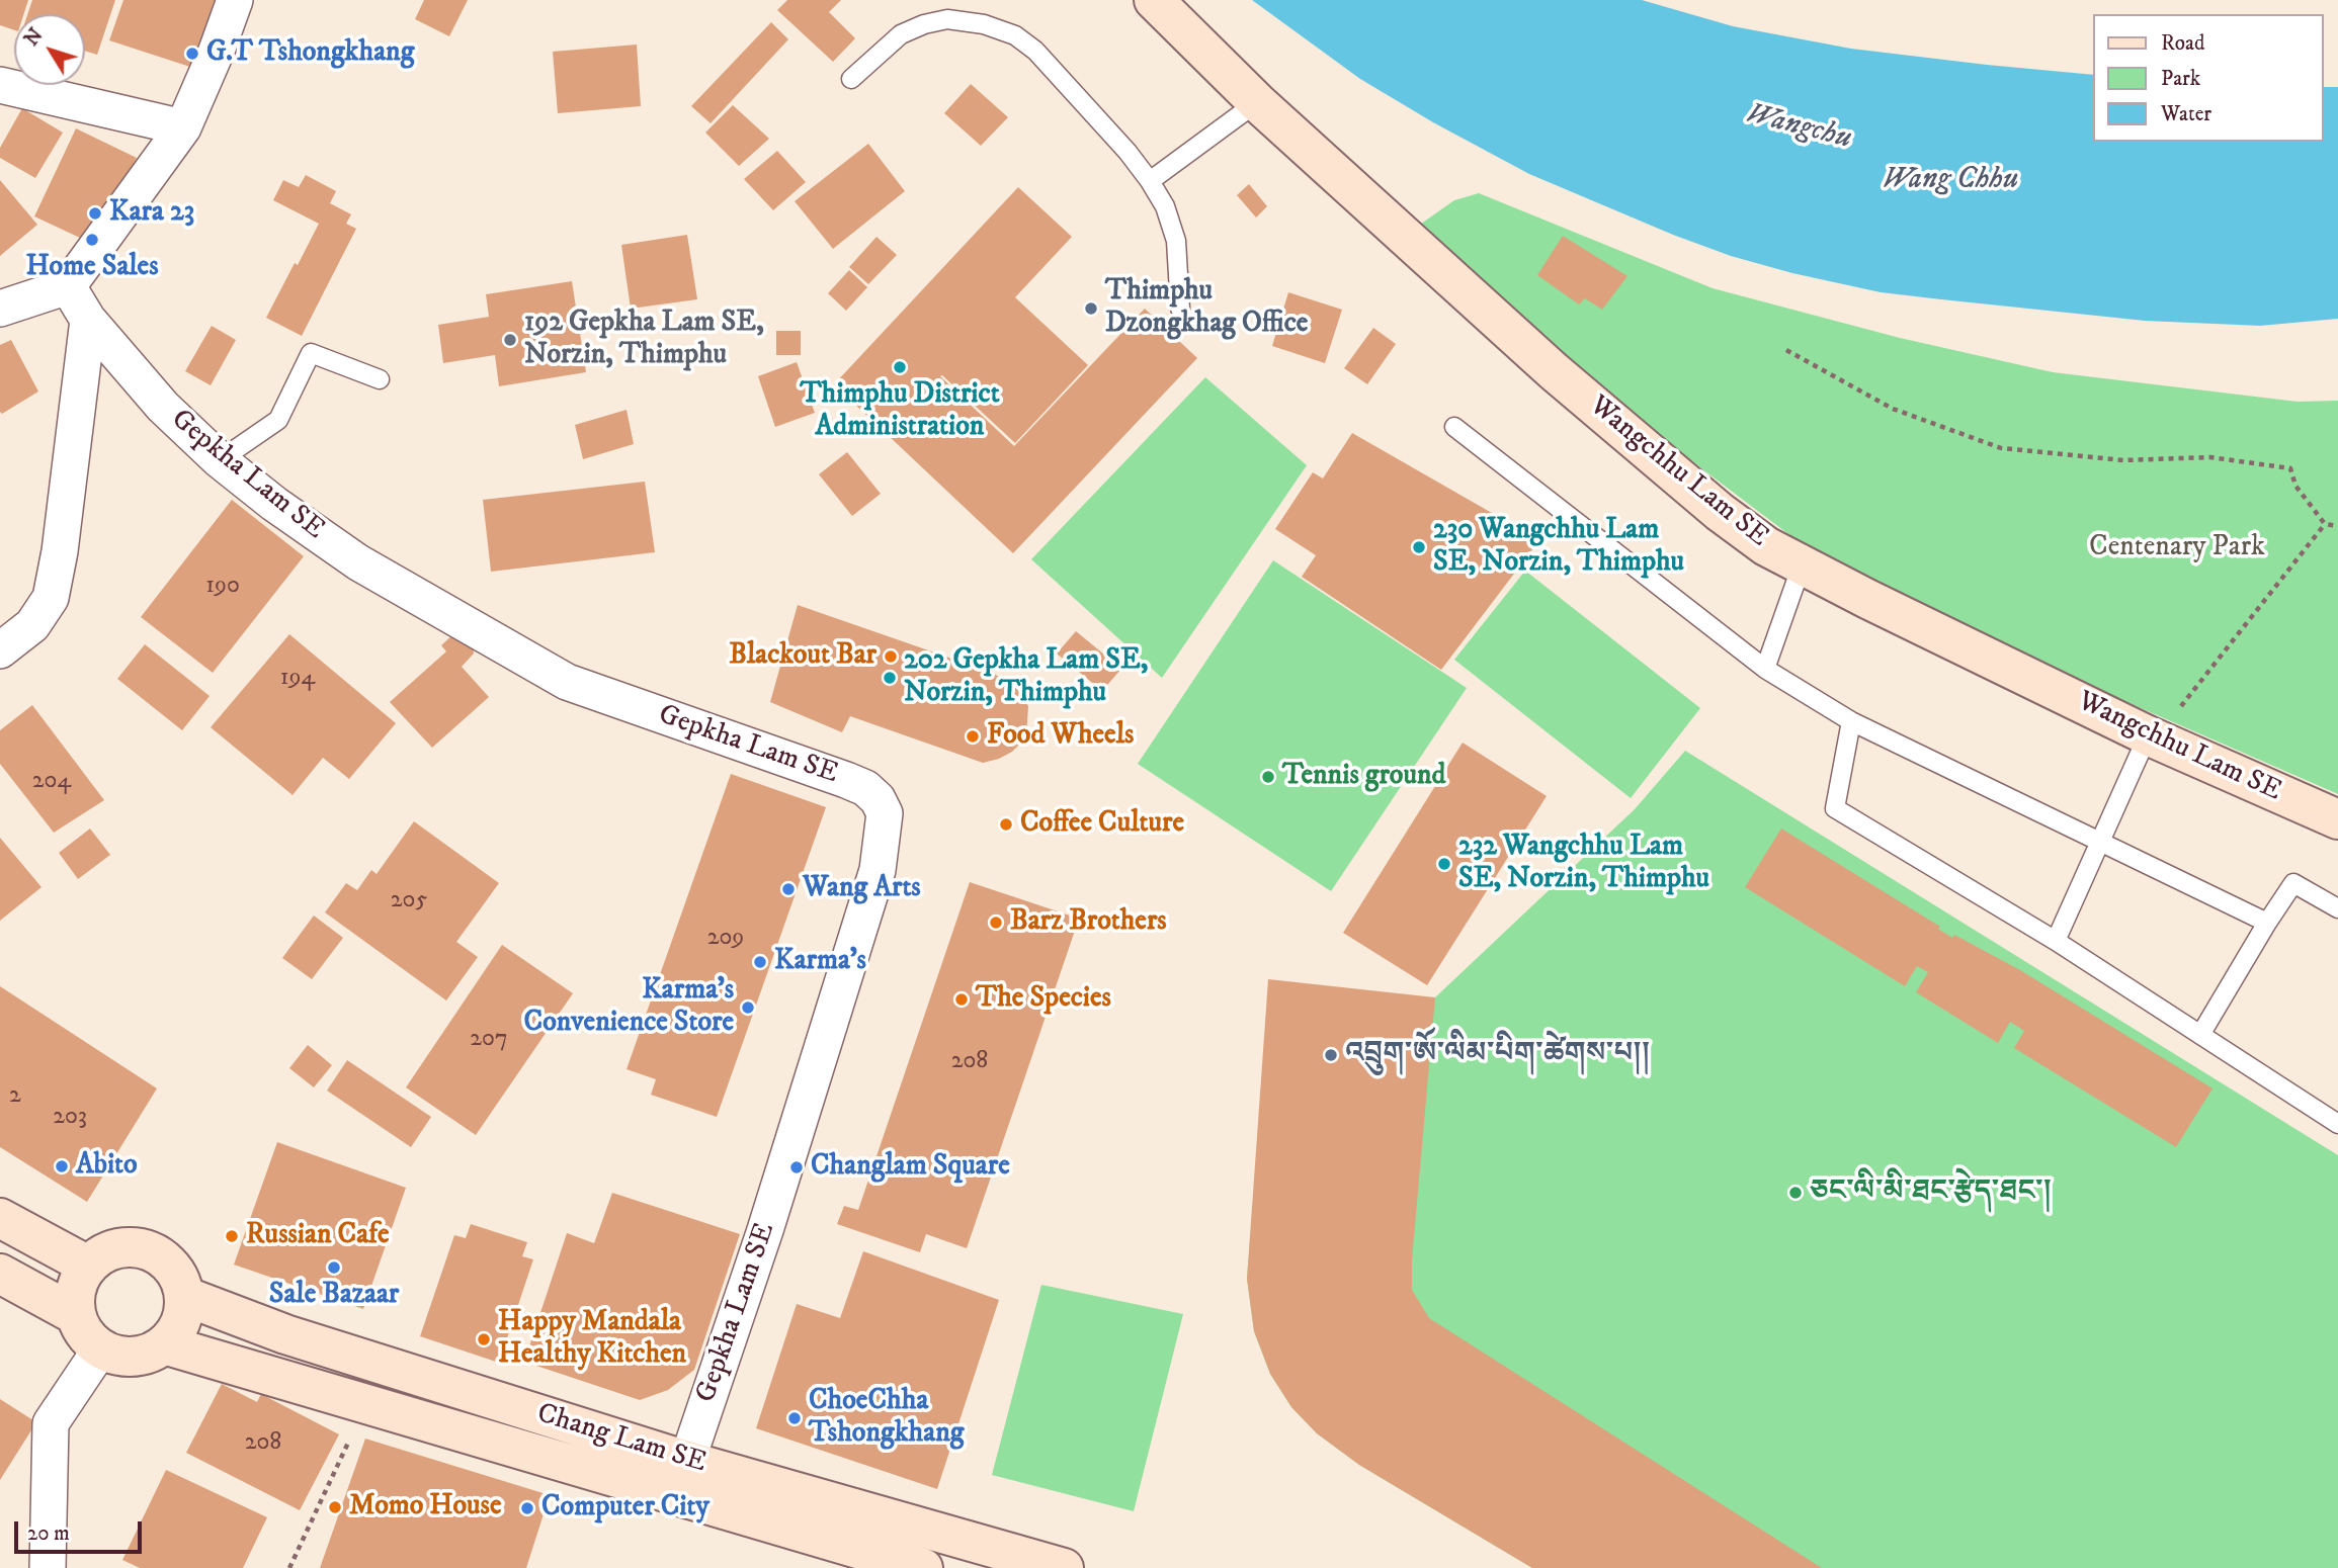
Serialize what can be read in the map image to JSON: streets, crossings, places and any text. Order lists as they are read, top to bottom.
{
  "streets": {
    "main road": ["Wangchhu Lam SE", "Chang Lam SE"],
    "street": ["Gepkha Lam SE"]
  },
  "crossings": [
    ["Gepkha Lam SE", "Chang Lam SE"]
  ],
  "water": ["Wangchu", "Wang Chhu"],
  "parks": ["Centenary Park"],
  "places": [
    "G.T Tshongkhang",
    "Kara 23",
    "Home Sales",
    "Thimphu Dzongkhag Office",
    "192 Gepkha Lam SE, Norzin, Thimphu",
    "Thimphu District Administration",
    "230 Wangchhu Lam SE, Norzin, Thimphu",
    "Blackout Bar",
    "202 Gepkha Lam SE, Norzin, Thimphu",
    "Food Wheels",
    "Tennis ground",
    "Coffee Culture",
    "232 Wangchhu Lam SE, Norzin, Thimphu",
    "Wang Arts",
    "Barz Brothers",
    "Karma's",
    "The Species",
    "Karma's Convenience Store",
    "འབྲུག་ཨོ་ལིམ་པིག་ཚེགས་པ།།",
    "Abito",
    "Changlam Square",
    "ཅང་ལི་མི་ཐང་རྩེད་ཐང་།",
    "Russian Cafe",
    "Sale Bazaar",
    "Happy Mandala Healthy Kitchen",
    "ChoeChha Tshongkhang",
    "Momo House",
    "Computer City"
  ],
  "house_numbers": [
    "190",
    "194",
    "204",
    "205",
    "209",
    "207",
    "208",
    "2",
    "203",
    "208"
  ],
  "legend": ["Road", "Park", "Water"],
  "scale_bar": "20 m",
  "north": "top left"
}
